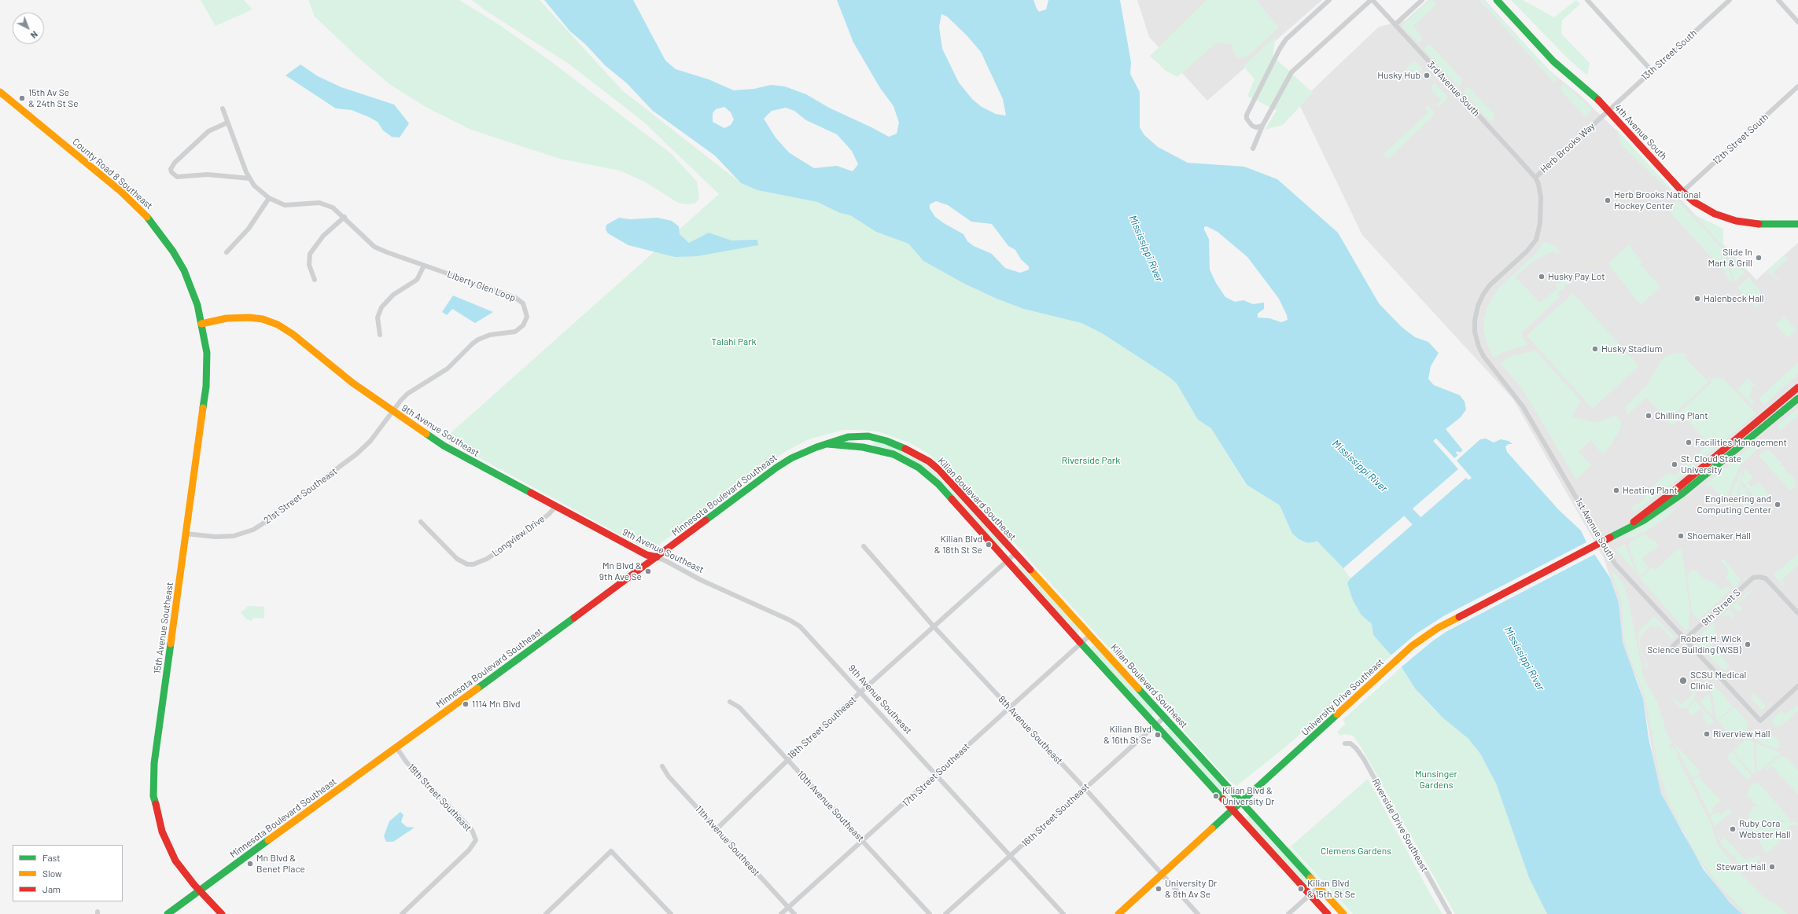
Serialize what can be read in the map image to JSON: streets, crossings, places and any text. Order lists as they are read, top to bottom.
{
  "streets": {
    "street": [
      "13th Street South",
      "3rd Avenue South",
      "4th Avenue South",
      "12th Street South",
      "Herb Brooks Way",
      "County Road 8 Southeast",
      "Liberty Glen Loop",
      "9th Avenue Southeast",
      "Minnesota Boulevard Southeast",
      "21st Street Southeast",
      "Kilian Boulevard Southeast",
      "1st Avenue South",
      "Longview Drive",
      "9th Street S",
      "15th Avenue Southeast",
      "University Drive Southeast",
      "18th Street Southeast",
      "8th Avenue Southeast",
      "17th Street Southeast",
      "19th Street Southeast",
      "10th Avenue Southeast",
      "16th Street Southeast",
      "Riverside Drive Southeast",
      "11th Avenue Southeast"
    ]
  },
  "crossings": [
    ["13th Street South", "4th Avenue South"],
    ["13th Street South", "Herb Brooks Way"],
    ["3rd Avenue South", "Herb Brooks Way"],
    ["4th Avenue South", "12th Street South"],
    ["4th Avenue South", "Herb Brooks Way"],
    ["Herb Brooks Way", "1st Avenue South"],
    ["County Road 8 Southeast", "9th Avenue Southeast"],
    ["County Road 8 Southeast", "15th Avenue Southeast"],
    ["Liberty Glen Loop", "9th Avenue Southeast"],
    ["Liberty Glen Loop", "21st Street Southeast"],
    ["9th Avenue Southeast", "Minnesota Boulevard Southeast"],
    ["9th Avenue Southeast", "21st Street Southeast"],
    ["9th Avenue Southeast", "Longview Drive"],
    ["9th Avenue Southeast", "15th Avenue Southeast"],
    ["9th Avenue Southeast", "18th Street Southeast"],
    ["9th Avenue Southeast", "17th Street Southeast"],
    ["9th Avenue Southeast", "16th Street Southeast"],
    ["Minnesota Boulevard Southeast", "Kilian Boulevard Southeast"],
    ["Minnesota Boulevard Southeast", "15th Avenue Southeast"],
    ["Minnesota Boulevard Southeast", "19th Street Southeast"],
    ["21st Street Southeast", "15th Avenue Southeast"],
    ["Kilian Boulevard Southeast", "University Drive Southeast"],
    ["Kilian Boulevard Southeast", "18th Street Southeast"],
    ["Kilian Boulevard Southeast", "17th Street Southeast"],
    ["Kilian Boulevard Southeast", "16th Street Southeast"],
    ["1st Avenue South", "9th Street S"],
    ["University Drive Southeast", "8th Avenue Southeast"],
    ["18th Street Southeast", "8th Avenue Southeast"],
    ["18th Street Southeast", "10th Avenue Southeast"],
    ["18th Street Southeast", "11th Avenue Southeast"],
    ["8th Avenue Southeast", "17th Street Southeast"],
    ["8th Avenue Southeast", "16th Street Southeast"],
    ["17th Street Southeast", "10th Avenue Southeast"],
    ["17th Street Southeast", "11th Avenue Southeast"]
  ],
  "water": ["Mississippi River"],
  "parks": [
    "Talahi Park",
    "Riverside Park",
    "Munsinger Gardens",
    "Clemens Gardens"
  ],
  "places": [
    "Husky Hub",
    "15th Av Se & 24th St Se",
    "Herb Brooks National Hockey Center",
    "Slide In Mart & Grill",
    "Husky Pay Lot",
    "Halenbeck Hall",
    "Husky Stadium",
    "Chilling Plant",
    "Facilities Management",
    "St. Cloud State University",
    "Heating Plant",
    "Engineering and Computing Center",
    "Shoemaker Hall",
    "Kilian Blvd & 18th St Se",
    "Mn Blvd & 9th Ave Se",
    "Robert H. Wick Science Building (WSB)",
    "SCSU Medical Clinic",
    "1114 Mn Blvd",
    "Riverview Hall",
    "Kilian Blvd & 16th St Se",
    "Kilian Blvd & University Dr",
    "Ruby Cora Webster Hall",
    "Mn Blvd & Benet Place",
    "Stewart Hall",
    "University Dr & 8th Av Se",
    "Kilian Blvd & 15th St Se"
  ],
  "legend": ["Fast", "Slow", "Jam"],
  "north": "bottom right"
}
